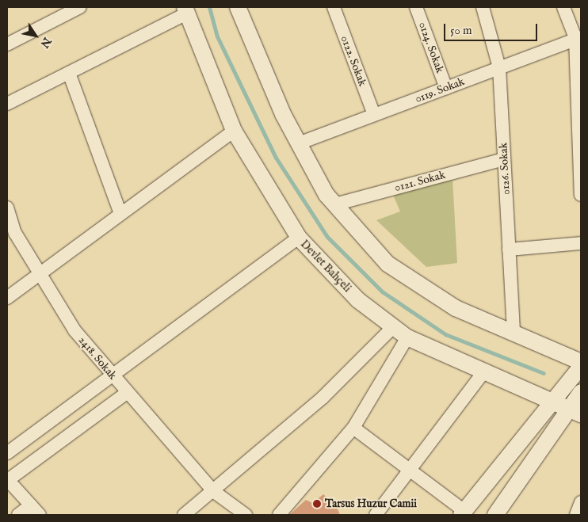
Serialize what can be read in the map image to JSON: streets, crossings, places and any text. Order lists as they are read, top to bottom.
{
  "streets": {
    "street": [
      "0124. Sokak",
      "0122. Sokak",
      "0119. Sokak",
      "0126. Sokak",
      "0121. Sokak",
      "Devlet Bahçeli",
      "2418. Sokak"
    ]
  },
  "crossings": [
    ["0124. Sokak", "0119. Sokak"],
    ["0122. Sokak", "0119. Sokak"],
    ["0119. Sokak", "0126. Sokak"],
    ["0126. Sokak", "0121. Sokak"]
  ],
  "places": ["Tarsus Huzur Camii"],
  "scale_bar": "50 m",
  "north": "bottom right"
}
